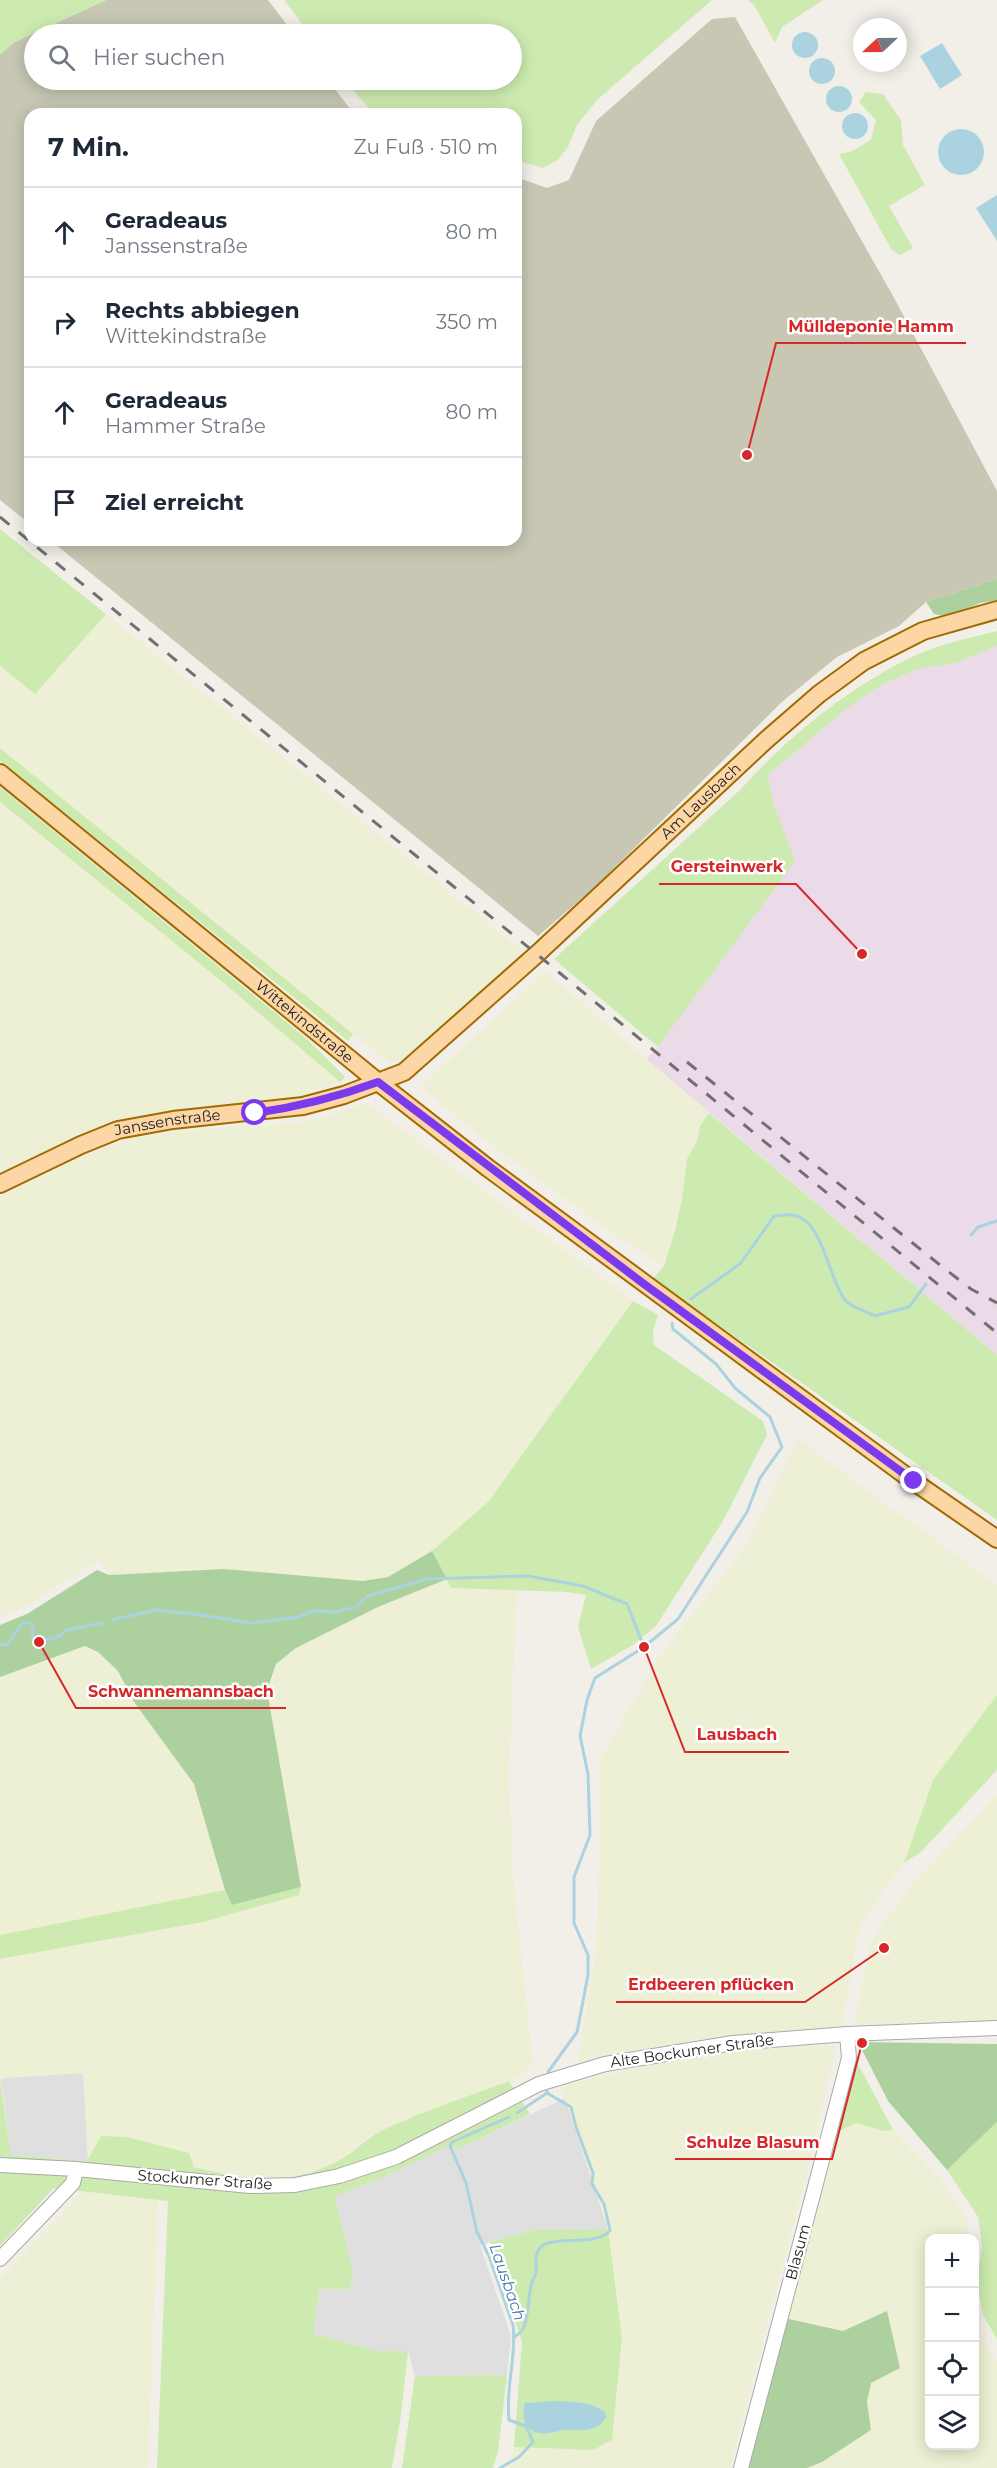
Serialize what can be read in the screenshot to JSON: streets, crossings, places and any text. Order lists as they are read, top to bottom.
{
  "streets": {
    "main road": ["Am Lausbach", "Wittekindstraße", "Janssenstraße"],
    "street": ["Alte Bockumer Straße", "Stockumer Straße", "Blasum"]
  },
  "crossings": [
    ["Am Lausbach", "Wittekindstraße"],
    ["Am Lausbach", "Janssenstraße"],
    ["Wittekindstraße", "Janssenstraße"],
    ["Alte Bockumer Straße", "Stockumer Straße"],
    ["Alte Bockumer Straße", "Blasum"]
  ],
  "water": ["Lausbach"],
  "places": [
    "Mülldeponie Hamm",
    "Gersteinwerk",
    "Schwannemannsbach",
    "Lausbach",
    "Erdbeeren pflücken",
    "Schulze Blasum"
  ],
  "north": "left",
  "page": {
    "search": "Hier suchen",
    "heading": ["7 Min.", "Zu Fuß · 510 m"],
    "list": [
      ["Geradeaus", "Janssenstraße", "80 m"],
      ["Rechts abbiegen", "Wittekindstraße", "350 m"],
      ["Geradeaus", "Hammer Straße", "80 m"],
      "Ziel erreicht"
    ],
    "map_buttons": ["+", "−"]
  }
}
